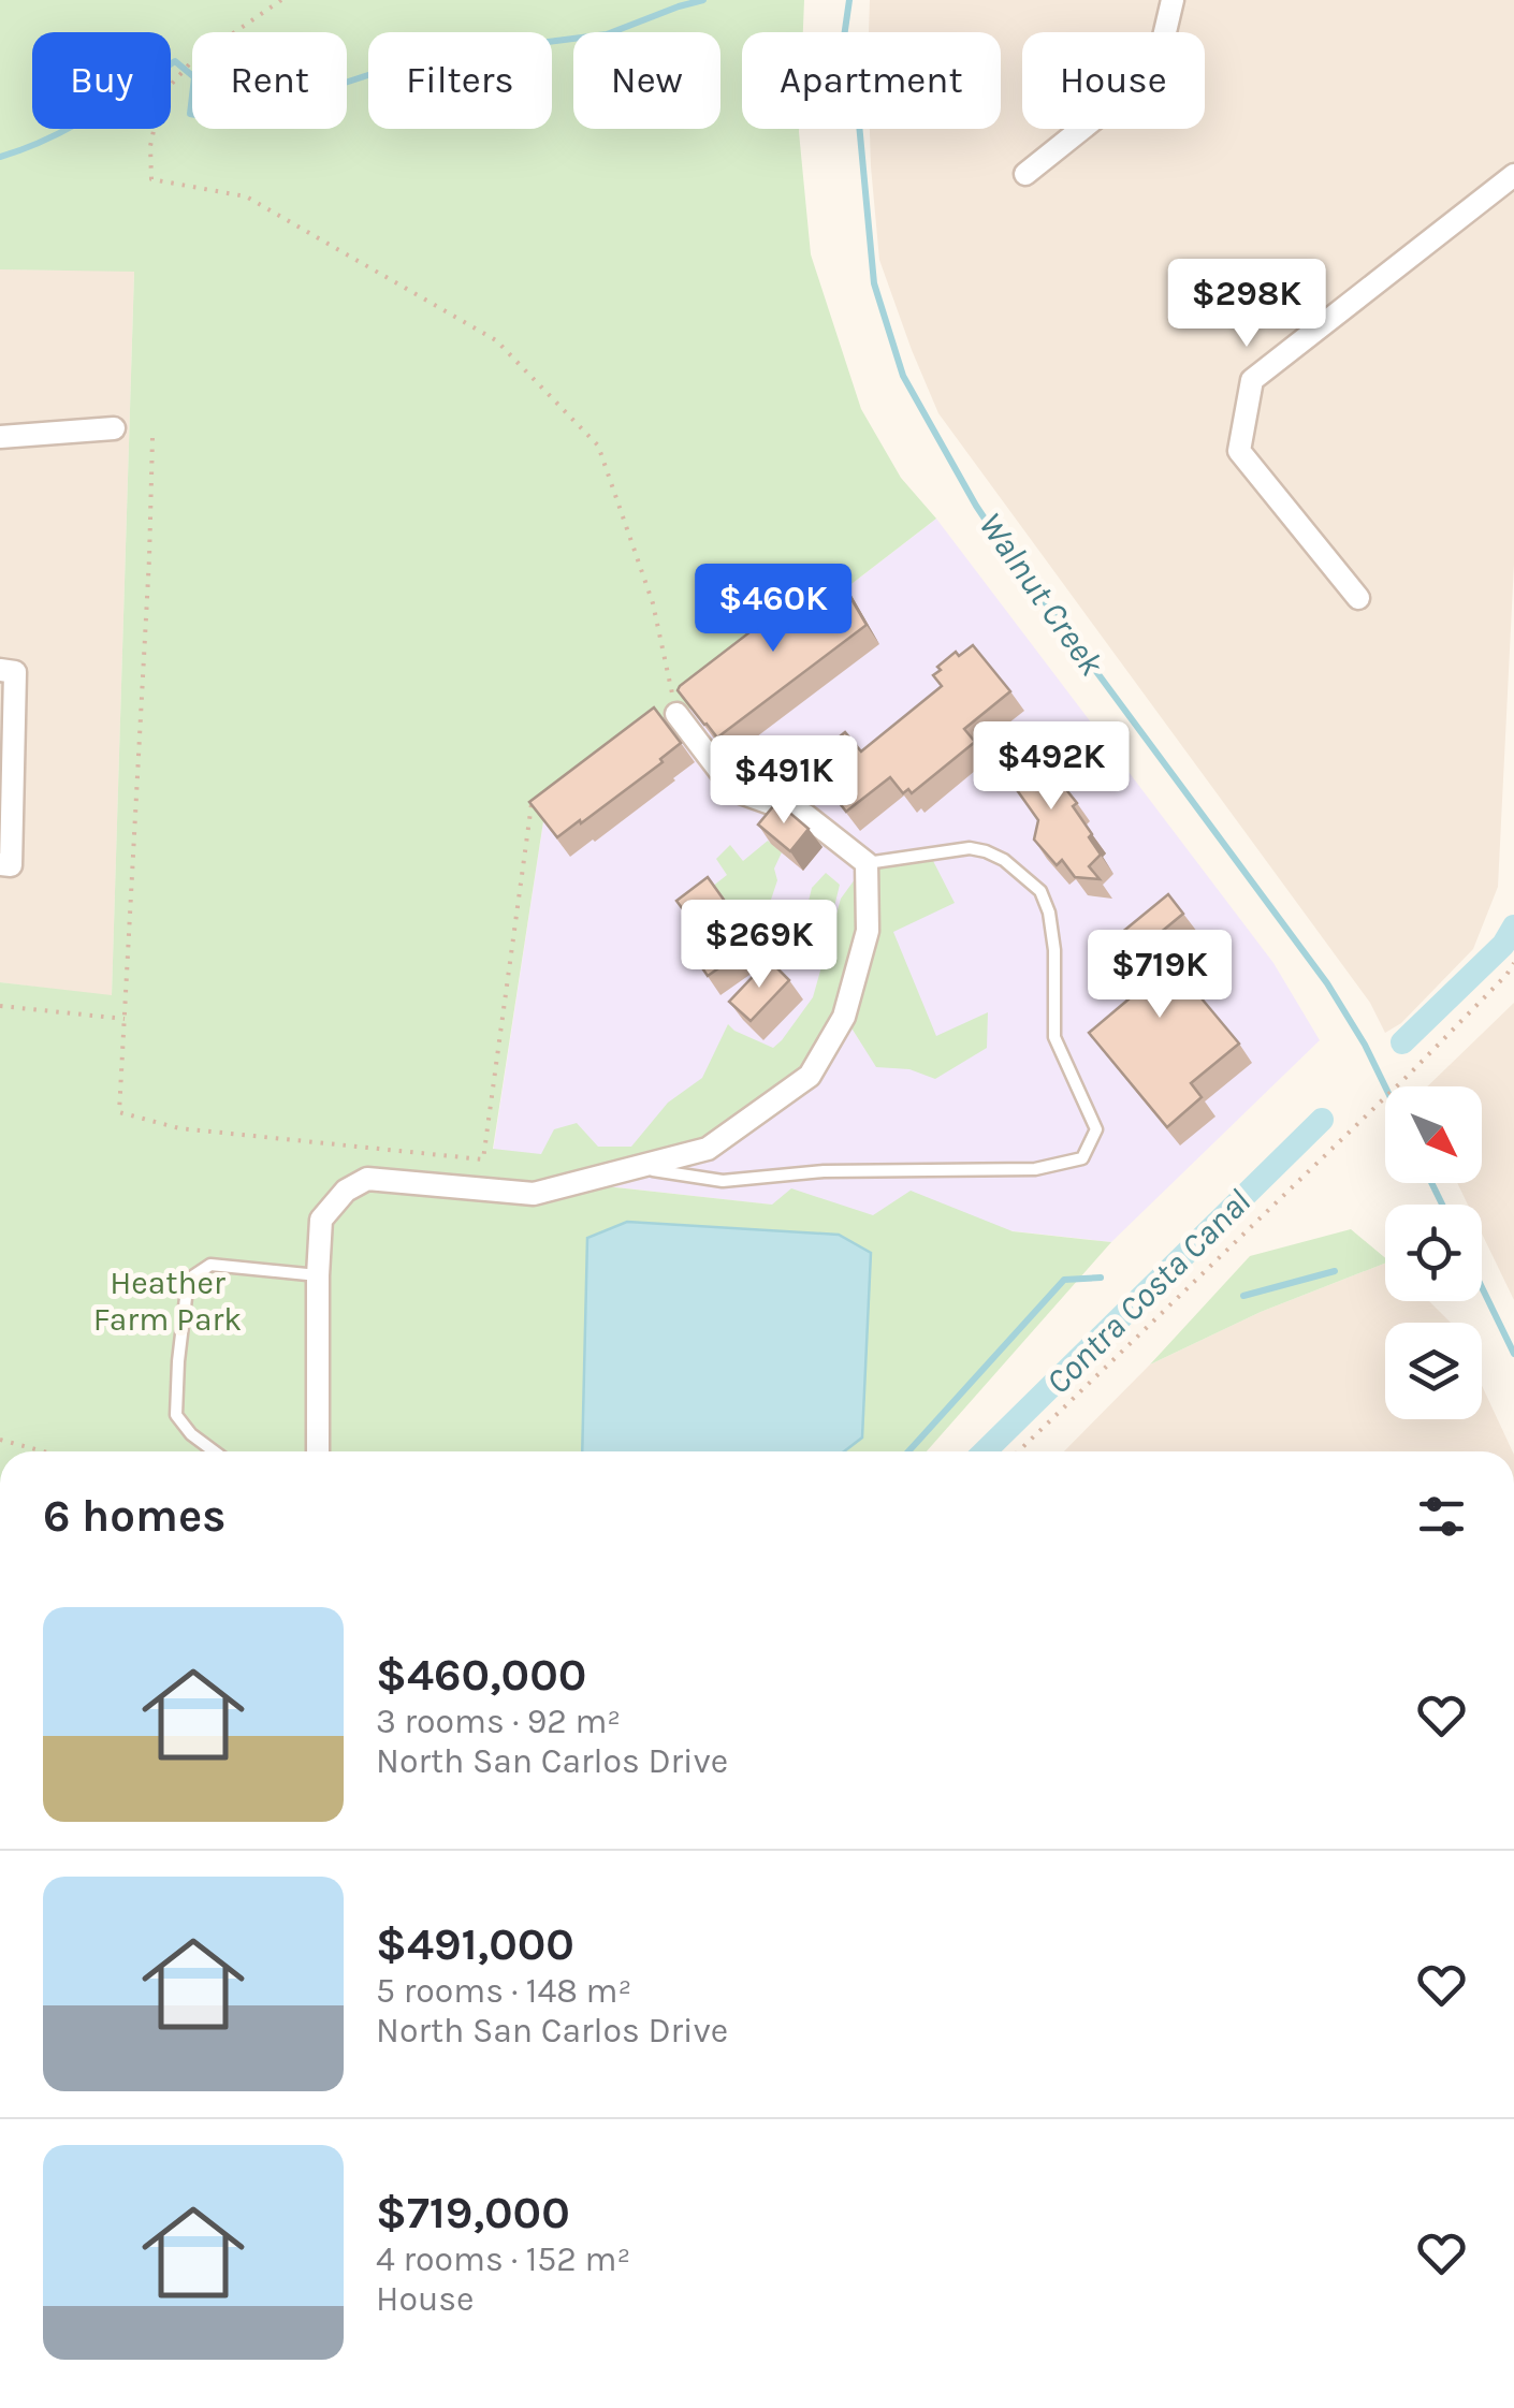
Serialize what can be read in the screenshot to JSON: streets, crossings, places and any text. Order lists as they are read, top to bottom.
{
  "water": ["Walnut Creek", "Contra Costa Canal"],
  "parks": ["Heather Farm Park"],
  "north": "bottom right",
  "page": {
    "chip": [
      "Buy",
      "Rent",
      "Filters",
      "New",
      "Apartment",
      "House"
    ],
    "price": [
      "$298K",
      "$460K",
      "$492K",
      "$491K",
      "$269K",
      "$719K"
    ],
    "heading": "6 homes",
    "list": [
      {
        "name": "$460,000",
        "note": "3 rooms · 92 m² · North San Carlos Drive"
      },
      {
        "name": "$491,000",
        "note": "5 rooms · 148 m² · North San Carlos Drive"
      },
      {
        "name": "$719,000",
        "note": "4 rooms · 152 m² · House"
      }
    ]
  }
}
